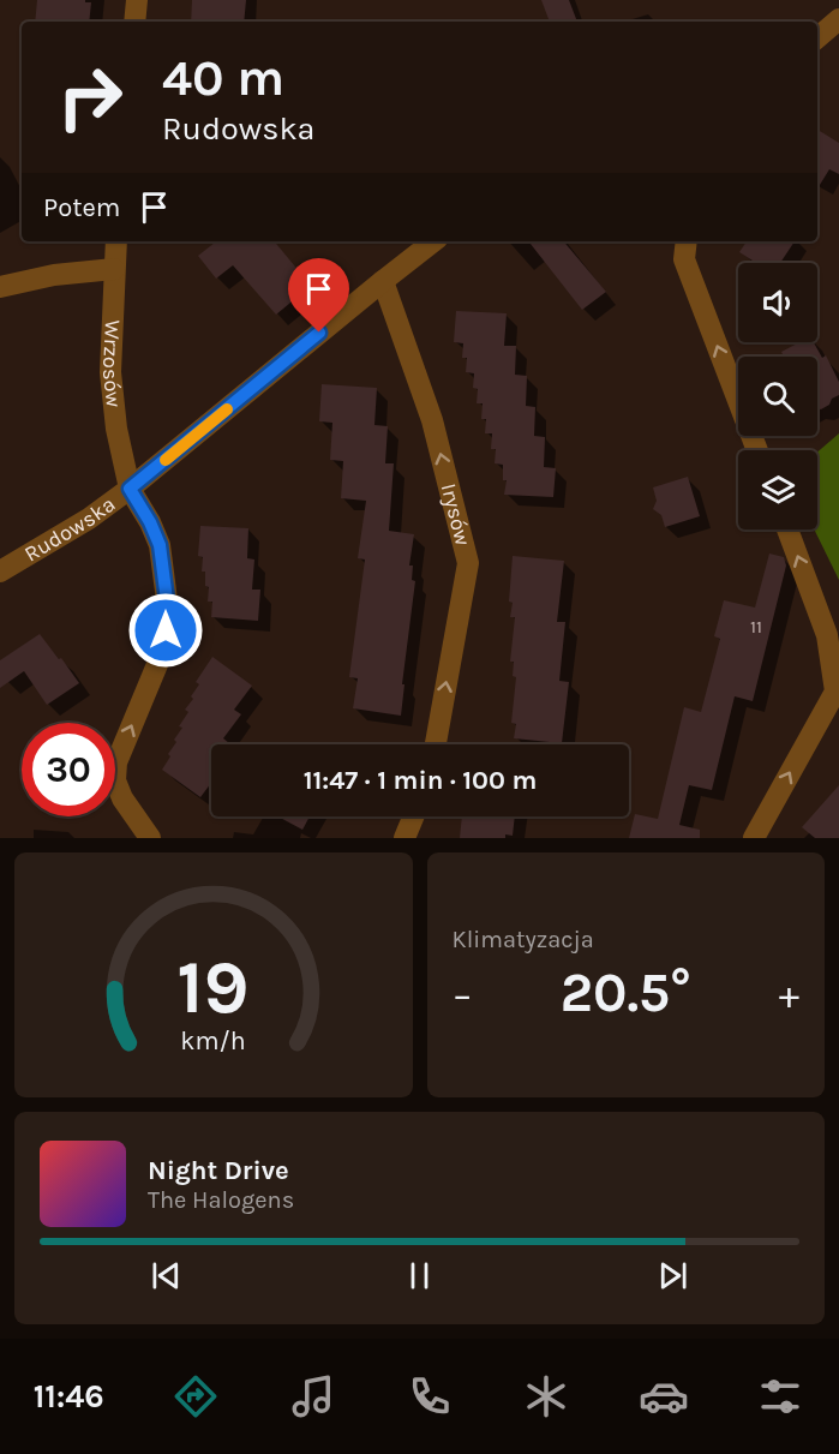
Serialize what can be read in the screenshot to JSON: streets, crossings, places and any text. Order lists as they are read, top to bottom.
{
  "streets": {
    "street": ["Wrzosów", "Irysów", "Rudowska"]
  },
  "crossings": [
    ["Wrzosów", "Rudowska"],
    ["Irysów", "Rudowska"]
  ],
  "one_way": ["Wrzosów", "Irysów"],
  "house_numbers": ["11"],
  "page": {
    "turn": ["40 m", "Rudowska"],
    "then": "Potem",
    "limit": "30",
    "trip": "11:47 · 1 min · 100 m",
    "tile": "Klimatyzacja",
    "heat": ["−", "20.5°", "+"],
    "song": ["Night Drive", "The Halogens"],
    "tabs": "11:46",
    "gauge": ["19", "km/h"]
  }
}
